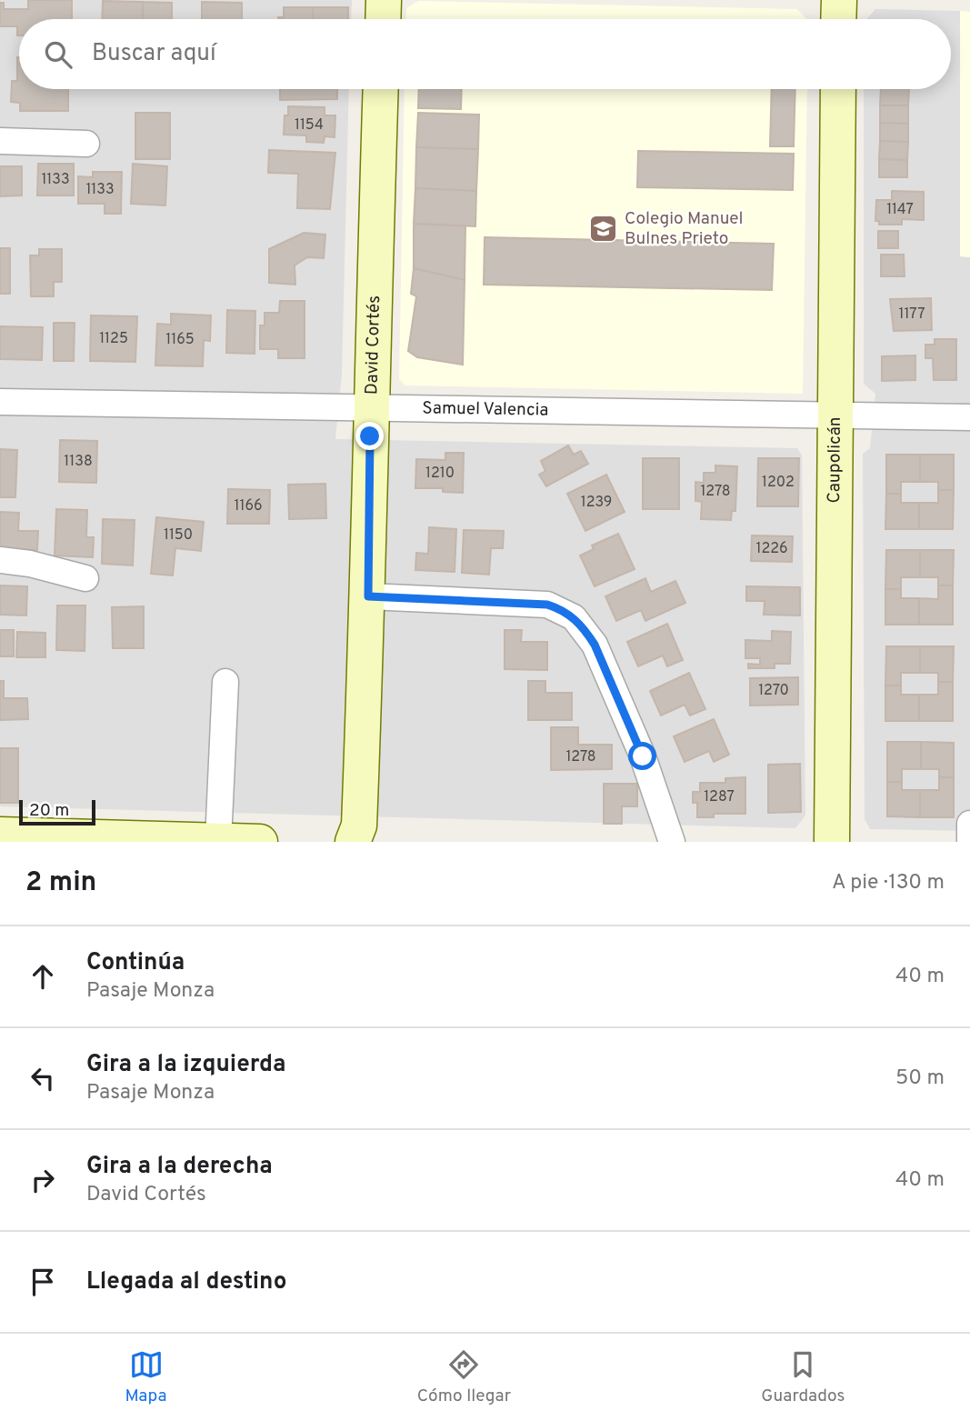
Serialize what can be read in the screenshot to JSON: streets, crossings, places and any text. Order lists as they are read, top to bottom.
{
  "streets": {
    "street": ["David Cortés", "Samuel Valencia", "Caupolicán"]
  },
  "crossings": [
    ["David Cortés", "Samuel Valencia"],
    ["Samuel Valencia", "Caupolicán"]
  ],
  "places": {
    "school or university": ["Colegio Manuel Bulnes Prieto"]
  },
  "house_numbers": [
    "1154",
    "1133",
    "1133",
    "1147",
    "1177",
    "1125",
    "1165",
    "1138",
    "1210",
    "1202",
    "1278",
    "1239",
    "1166",
    "1150",
    "1226",
    "1270",
    "1278",
    "1287"
  ],
  "scale_bar": "20 m",
  "page": {
    "search": "Buscar aquí",
    "scale": "20 m",
    "heading": ["2 min", "A pie · 130 m"],
    "list": [
      ["Continúa", "Pasaje Monza", "40 m"],
      ["Gira a la izquierda", "Pasaje Monza", "50 m"],
      ["Gira a la derecha", "David Cortés", "40 m"],
      "Llegada al destino"
    ],
    "nav": ["Mapa", "Cómo llegar", "Guardados"]
  }
}
